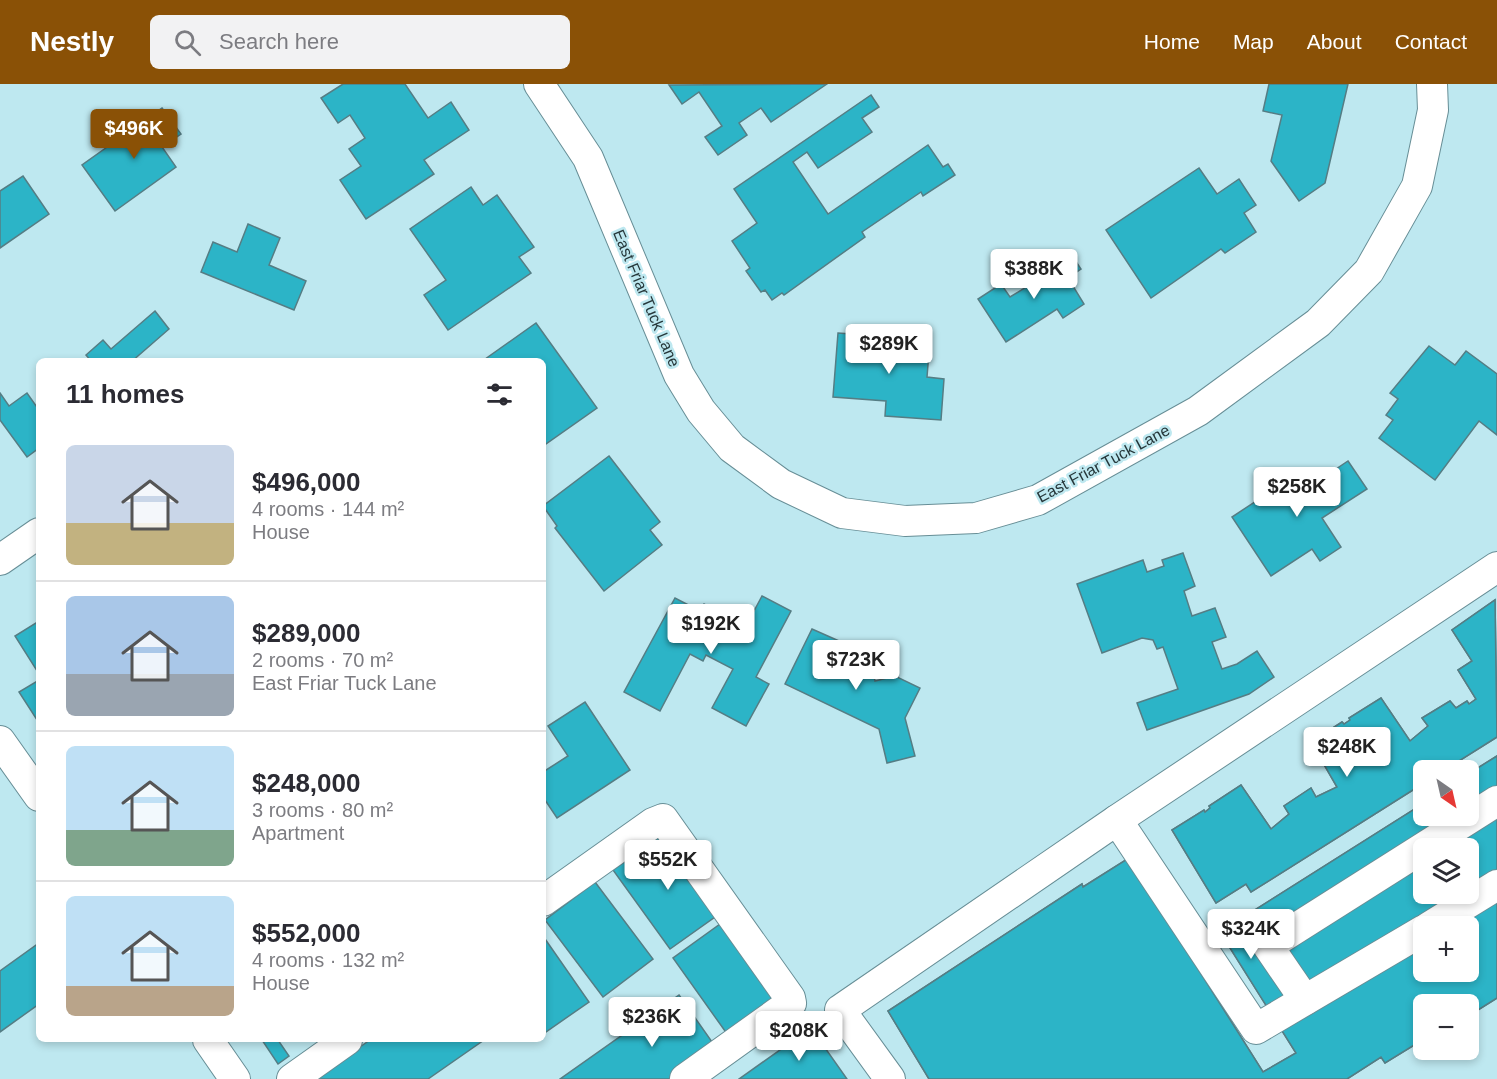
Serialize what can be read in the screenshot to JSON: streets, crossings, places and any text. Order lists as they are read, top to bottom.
{
  "streets": {
    "street": ["East Friar Tuck Lane"]
  },
  "north": "bottom right",
  "page": {
    "header": "Nestly",
    "search": "Search here",
    "nav": [
      "Home",
      "Map",
      "About",
      "Contact"
    ],
    "price": [
      "$496K",
      "$388K",
      "$289K",
      "$258K",
      "$192K",
      "$723K",
      "$248K",
      "$552K",
      "$324K",
      "$236K",
      "$208K"
    ],
    "heading": "11 homes",
    "list": [
      {
        "name": "$496,000",
        "note": "4 rooms · 144 m² · House"
      },
      {
        "name": "$289,000",
        "note": "2 rooms · 70 m² · East Friar Tuck Lane"
      },
      {
        "name": "$248,000",
        "note": "3 rooms · 80 m² · Apartment"
      },
      {
        "name": "$552,000",
        "note": "4 rooms · 132 m² · House"
      }
    ],
    "map_buttons": ["+", "−"]
  }
}
